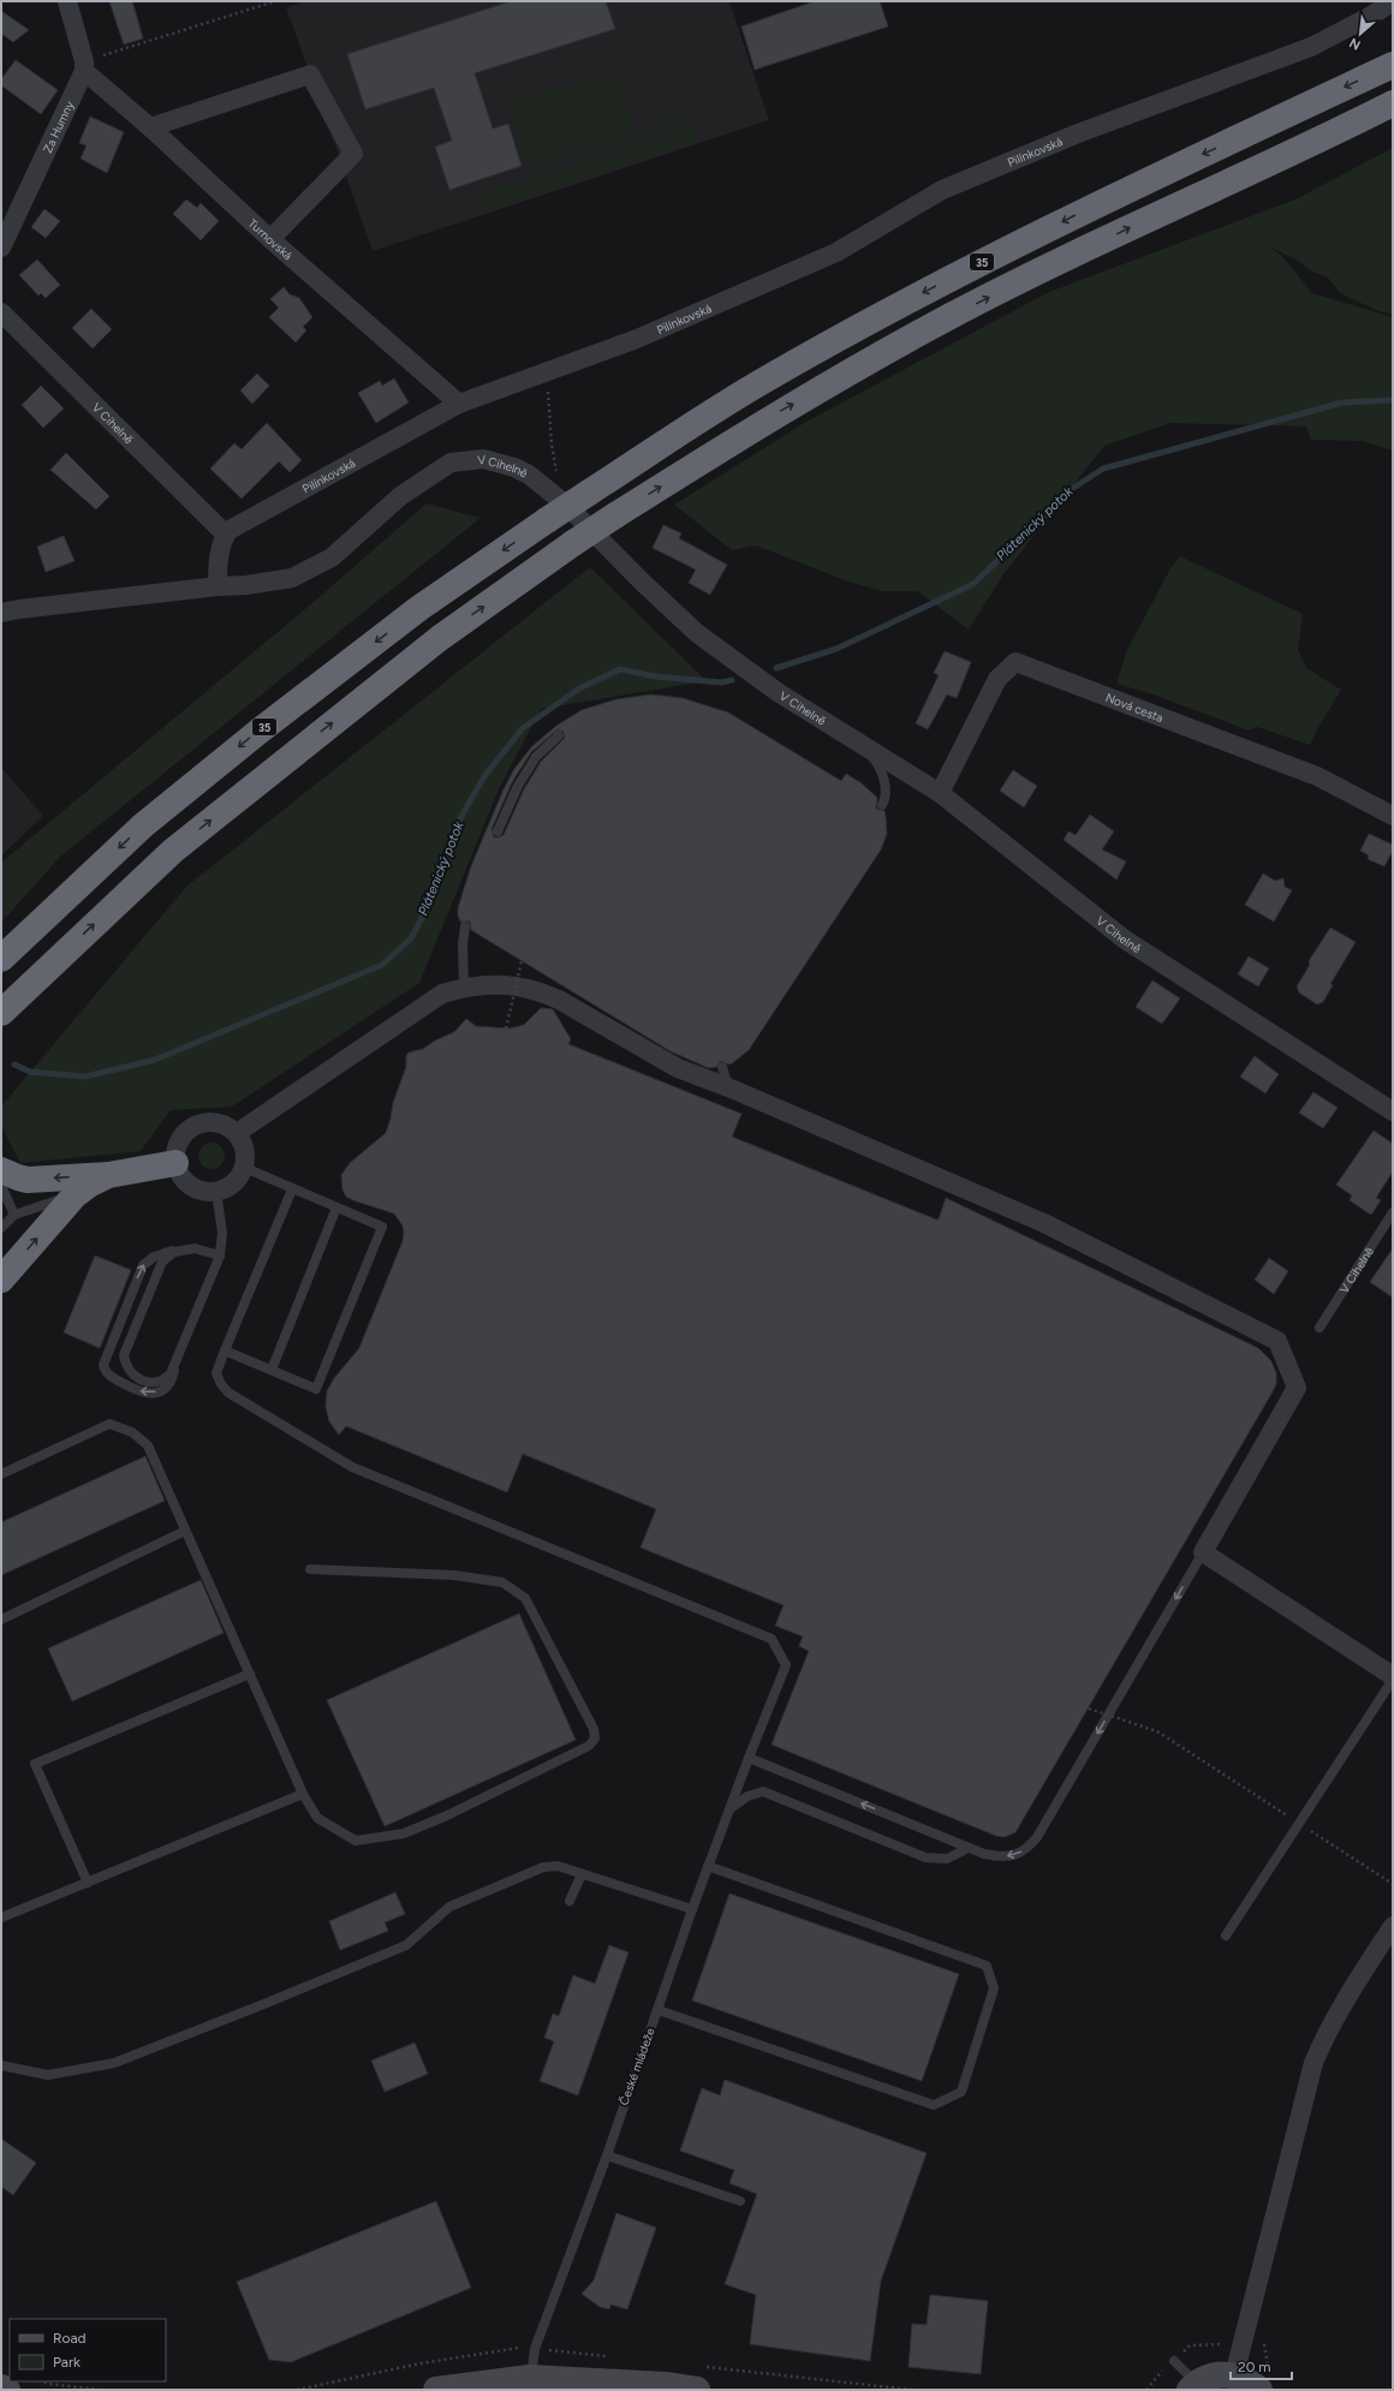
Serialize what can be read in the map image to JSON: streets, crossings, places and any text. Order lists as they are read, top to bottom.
{
  "streets": {
    "highway": ["35"],
    "street": [
      "Za Humny",
      "Pilínkovská",
      "Turnovská",
      "V Cihelně",
      "Nová cesta"
    ],
    "lane": ["České mládeže"]
  },
  "crossings": [
    ["Za Humny", "Turnovská"],
    ["Pilínkovská", "Turnovská"],
    ["Pilínkovská", "V Cihelně"],
    ["V Cihelně", "Nová cesta"]
  ],
  "water": ["Plátenický potok"],
  "legend": ["Road", "Park"],
  "scale_bar": "20 m",
  "north": "bottom left"
}
